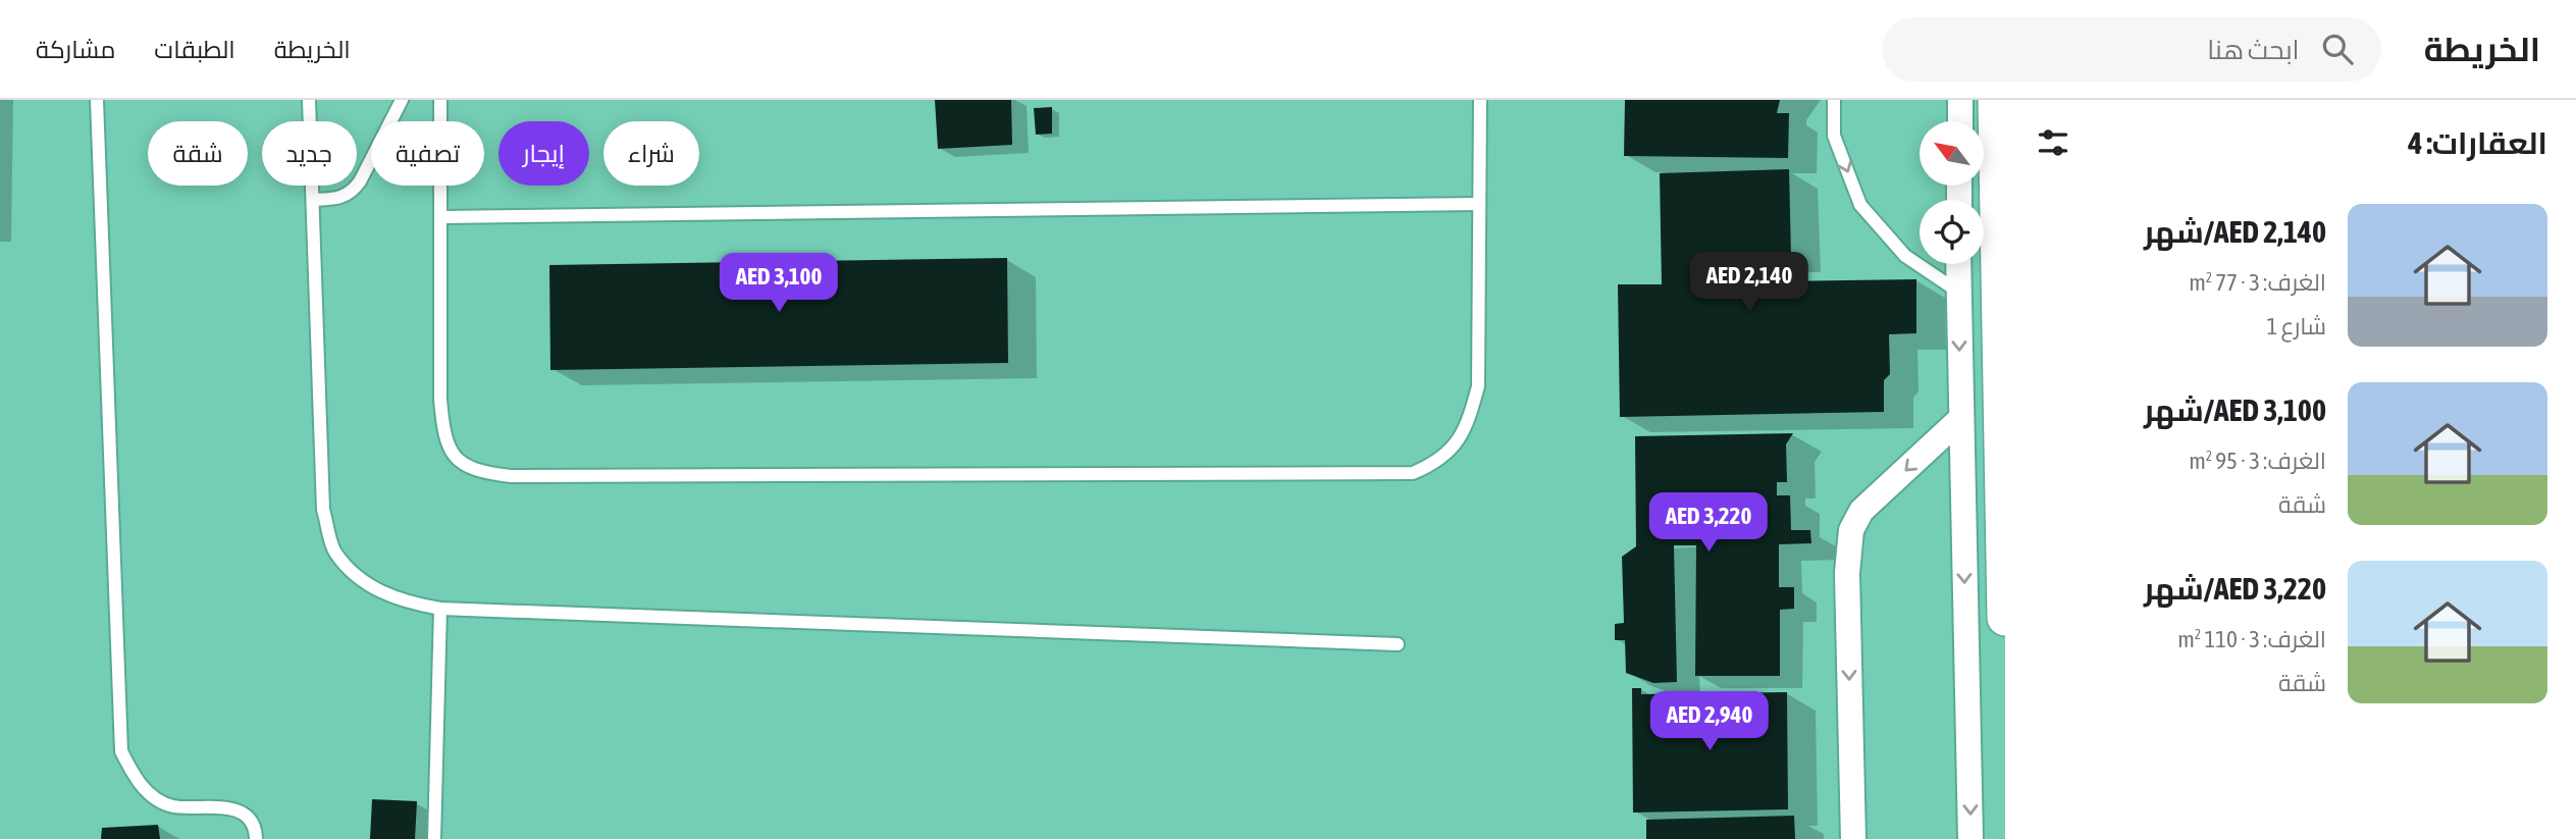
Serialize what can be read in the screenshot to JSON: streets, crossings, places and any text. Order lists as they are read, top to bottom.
{
  "north": "top left",
  "page": {
    "header": "الخريطة",
    "search": "ابحث هنا",
    "nav": ["الخريطة", "الطبقات", "مشاركة"],
    "heading": "العقارات: 4",
    "chip": [
      "شراء",
      "إيجار",
      "تصفية",
      "جديد",
      "شقة"
    ],
    "list": [
      {
        "name": "AED 2,140/شهر",
        "note": "الغرف: 3 · 77 m² · شارع 1"
      },
      {
        "name": "AED 3,100/شهر",
        "note": "الغرف: 3 · 95 m² · شقة"
      },
      {
        "name": "AED 3,220/شهر",
        "note": "الغرف: 3 · 110 m² · شقة"
      }
    ],
    "price": [
      "AED 2,140",
      "AED 3,100",
      "AED 3,220",
      "AED 2,940"
    ]
  }
}
